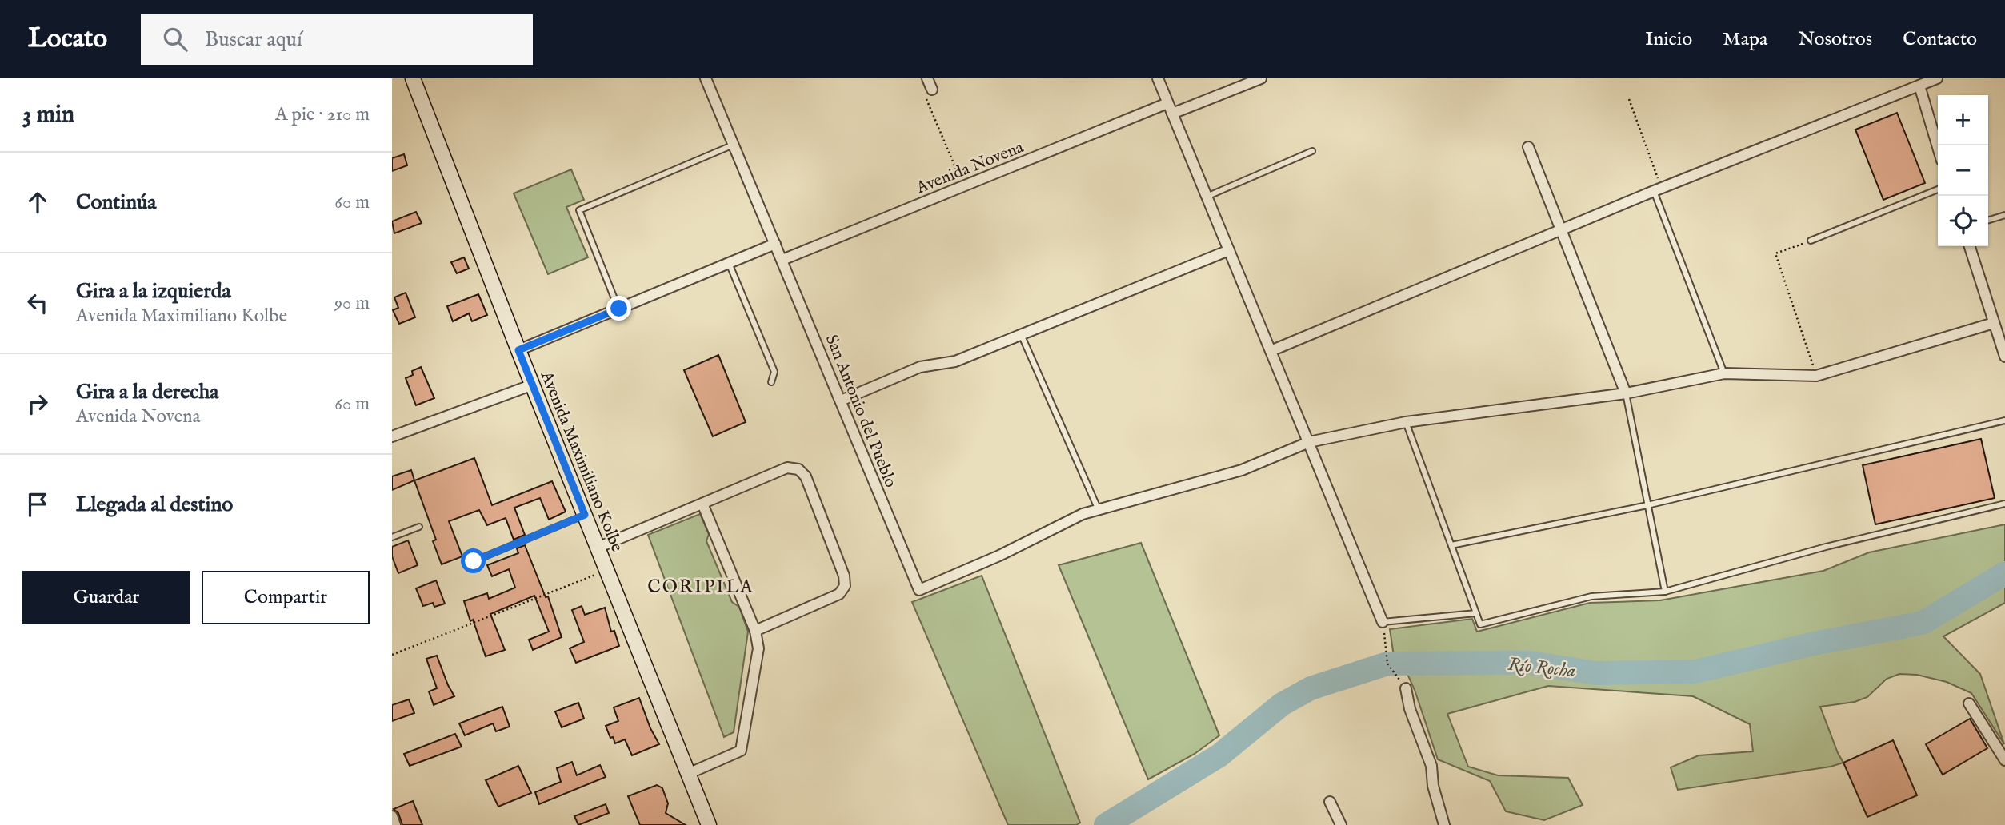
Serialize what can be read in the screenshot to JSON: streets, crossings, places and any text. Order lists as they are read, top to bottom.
{
  "streets": {
    "main road": ["Avenida Maximiliano Kolbe"],
    "street": ["Avenida Novena", "San Antonio del Pueblo"]
  },
  "crossings": [
    ["Avenida Novena", "San Antonio del Pueblo"]
  ],
  "districts": ["CORIPILA"],
  "water": ["Río Rocha"],
  "page": {
    "header": "Locato",
    "search": "Buscar aquí",
    "nav": [
      "Inicio",
      "Mapa",
      "Nosotros",
      "Contacto"
    ],
    "heading": ["3 min", "A pie · 210 m"],
    "map_buttons": ["+", "−"],
    "list": [
      ["Continúa", "60 m"],
      ["Gira a la izquierda", "Avenida Maximiliano Kolbe", "90 m"],
      ["Gira a la derecha", "Avenida Novena", "60 m"],
      "Llegada al destino"
    ],
    "buttons": ["Guardar", "Compartir"]
  }
}
